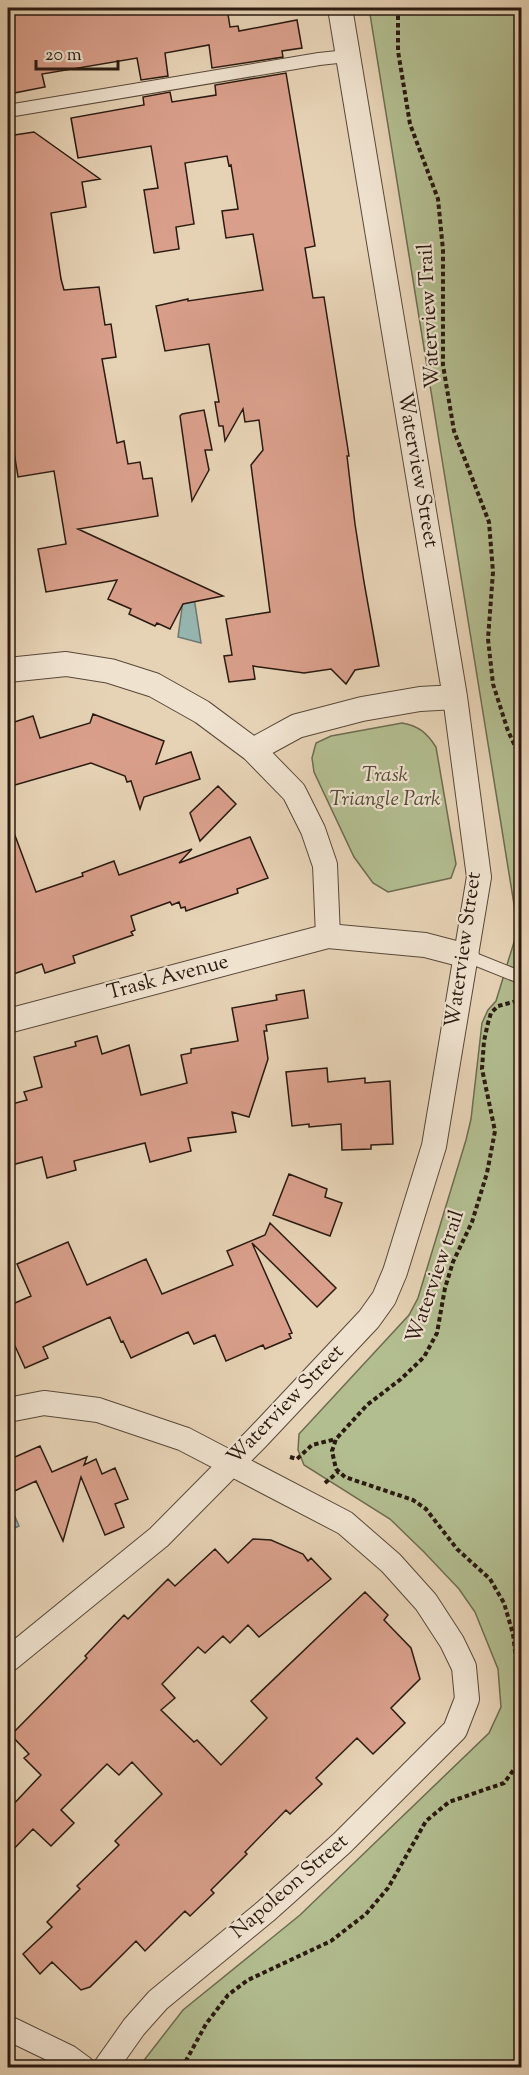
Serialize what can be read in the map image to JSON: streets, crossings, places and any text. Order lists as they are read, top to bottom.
{
  "streets": {
    "street": ["Waterview Street", "Trask Avenue", "Napoleon Street"],
    "path": ["Waterview Trail", "Waterview trail"]
  },
  "crossings": [
    ["Waterview Street", "Napoleon Street"]
  ],
  "parks": ["Trask Triangle Park"],
  "scale_bar": "20 m"
}
